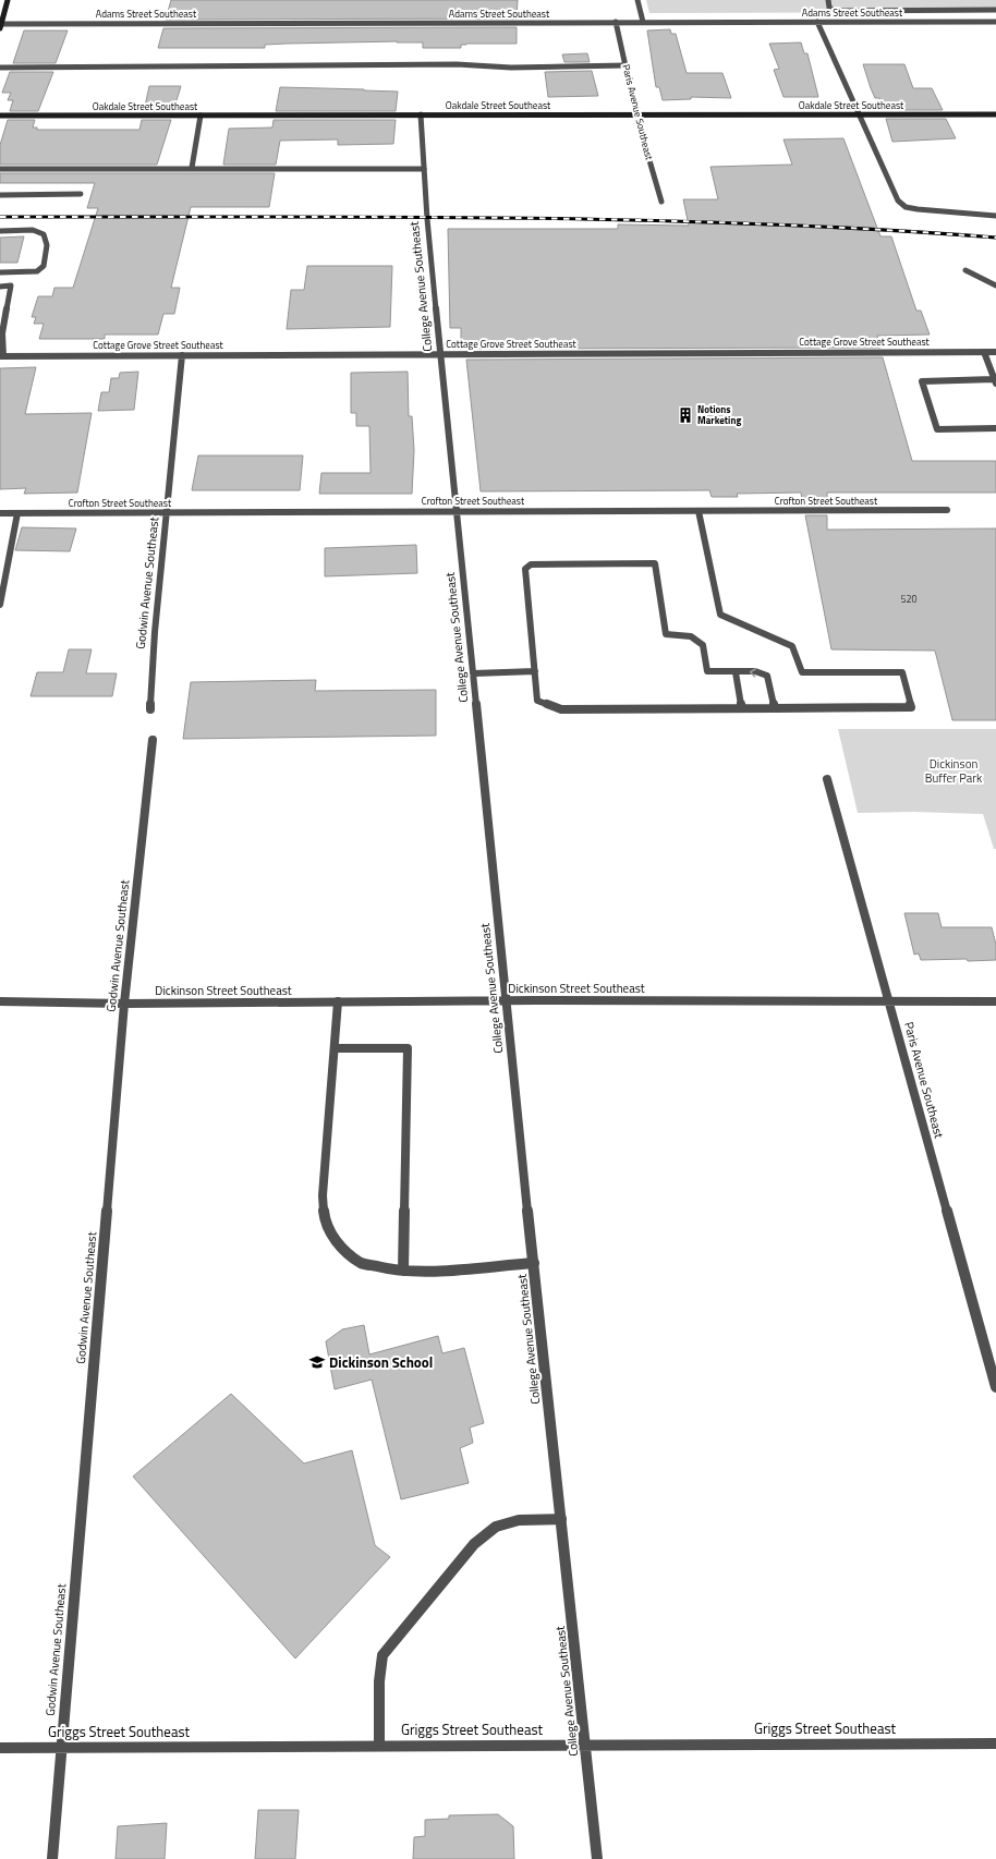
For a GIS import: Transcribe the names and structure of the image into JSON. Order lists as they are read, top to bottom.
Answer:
{
  "streets": {
    "street": [
      "Adams Street Southeast",
      "Oakdale Street Southeast",
      "Paris Avenue Southeast",
      "College Avenue Southeast",
      "Cottage Grove Street Southeast",
      "Crofton Street Southeast",
      "Godwin Avenue Southeast",
      "Dickinson Street Southeast",
      "Griggs Street Southeast"
    ]
  },
  "crossings": [
    ["Adams Street Southeast", "Paris Avenue Southeast"],
    ["Oakdale Street Southeast", "Paris Avenue Southeast"],
    ["Oakdale Street Southeast", "College Avenue Southeast"],
    ["Paris Avenue Southeast", "Dickinson Street Southeast"],
    ["College Avenue Southeast", "Cottage Grove Street Southeast"],
    ["College Avenue Southeast", "Crofton Street Southeast"],
    ["College Avenue Southeast", "Dickinson Street Southeast"],
    ["College Avenue Southeast", "Griggs Street Southeast"],
    ["Cottage Grove Street Southeast", "Godwin Avenue Southeast"],
    ["Crofton Street Southeast", "Godwin Avenue Southeast"],
    ["Godwin Avenue Southeast", "Dickinson Street Southeast"],
    ["Godwin Avenue Southeast", "Griggs Street Southeast"]
  ],
  "parks": ["Dickinson Buffer Park"],
  "places": {
    "building": ["Notions Marketing"],
    "school or university": ["Dickinson School"]
  },
  "house_numbers": ["520"]
}
